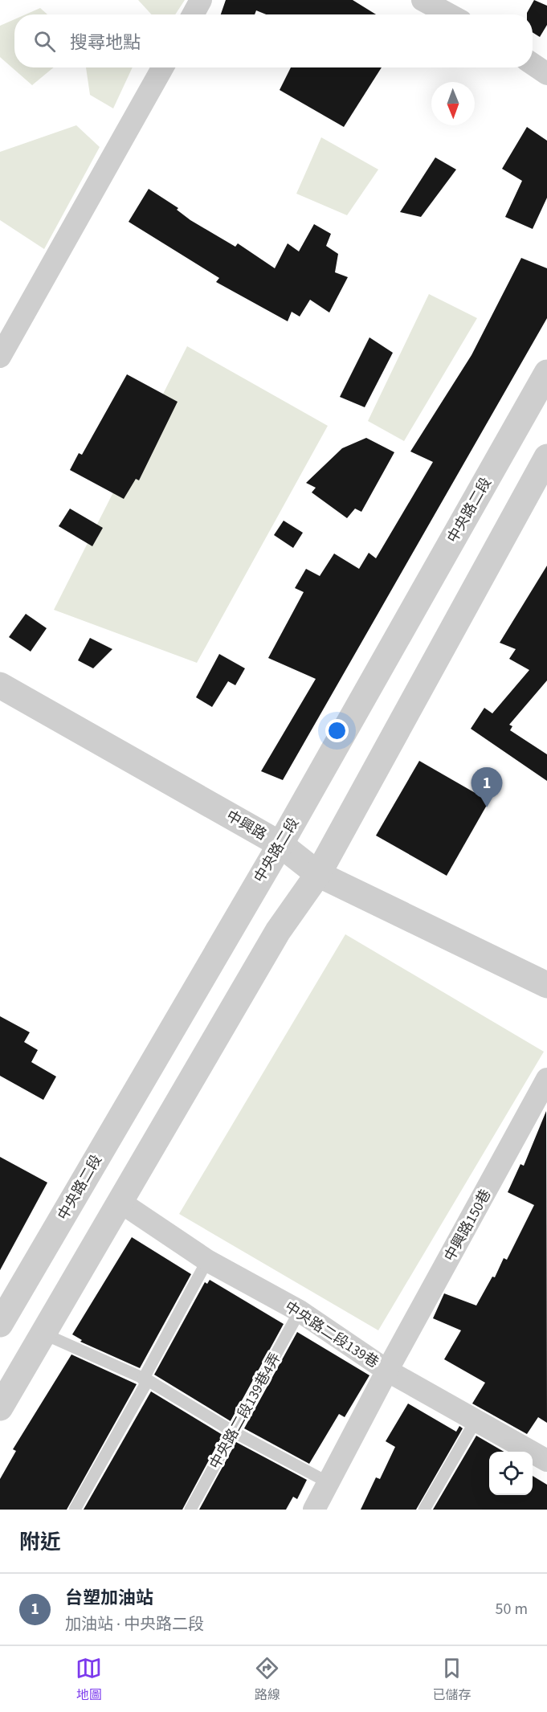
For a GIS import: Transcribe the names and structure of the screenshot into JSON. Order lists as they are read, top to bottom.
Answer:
{
  "streets": {
    "street": [
      "中央路二段",
      "中興路",
      "中興路150巷",
      "中央路二段139巷"
    ],
    "lane": ["中央路二段139巷4弄"]
  },
  "crossings": [
    ["中央路二段", "中興路"],
    ["中興路150巷", "中央路二段139巷"],
    ["中央路二段139巷", "中央路二段139巷4弄"]
  ],
  "north": "bottom",
  "page": {
    "search": "搜尋地點",
    "pins": "1",
    "heading": "附近",
    "list": [
      {
        "mark": "1",
        "name": "台塑加油站",
        "note": "加油站 · 中央路二段",
        "value": "50 m"
      }
    ],
    "nav": ["地圖", "路線", "已儲存"]
  }
}
